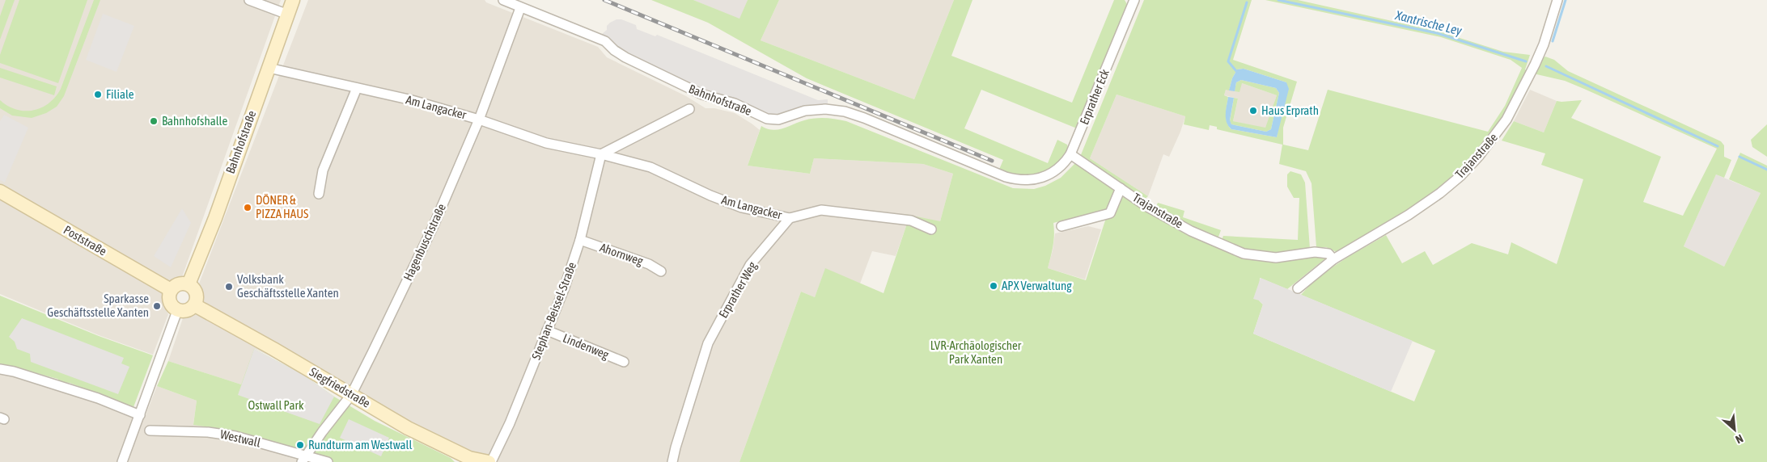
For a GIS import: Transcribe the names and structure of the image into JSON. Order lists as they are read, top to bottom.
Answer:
{
  "streets": {
    "street": [
      "Erprather Eck",
      "Bahnhofstraße",
      "Am Langacker",
      "Trajanstraße",
      "Poststraße",
      "Hagenbuschstraße",
      "Ahornweg",
      "Erprather Weg",
      "Stephan-Beissel-Straße",
      "Lindenweg",
      "Siegfriedstraße",
      "Westwall"
    ]
  },
  "crossings": [
    ["Erprather Eck", "Bahnhofstraße"],
    ["Erprather Eck", "Trajanstraße"],
    ["Bahnhofstraße", "Am Langacker"],
    ["Bahnhofstraße", "Poststraße"],
    ["Bahnhofstraße", "Hagenbuschstraße"],
    ["Bahnhofstraße", "Siegfriedstraße"],
    ["Am Langacker", "Hagenbuschstraße"],
    ["Am Langacker", "Erprather Weg"],
    ["Am Langacker", "Stephan-Beissel-Straße"],
    ["Poststraße", "Siegfriedstraße"],
    ["Hagenbuschstraße", "Siegfriedstraße"],
    ["Hagenbuschstraße", "Westwall"],
    ["Ahornweg", "Stephan-Beissel-Straße"],
    ["Stephan-Beissel-Straße", "Lindenweg"],
    ["Stephan-Beissel-Straße", "Siegfriedstraße"]
  ],
  "water": ["Xantrische Ley"],
  "parks": ["LVR-Archäologischer Park Xanten", "Ostwall Park"],
  "places": [
    "Filiale",
    "Haus Erprath",
    "Bahnhofshalle",
    "DÖNER & PIZZA HAUS",
    "APX Verwaltung",
    "Volksbank Geschäftsstelle Xanten",
    "Sparkasse Geschäftsstelle Xanten",
    "Rundturm am Westwall"
  ],
  "north": "bottom right"
}
